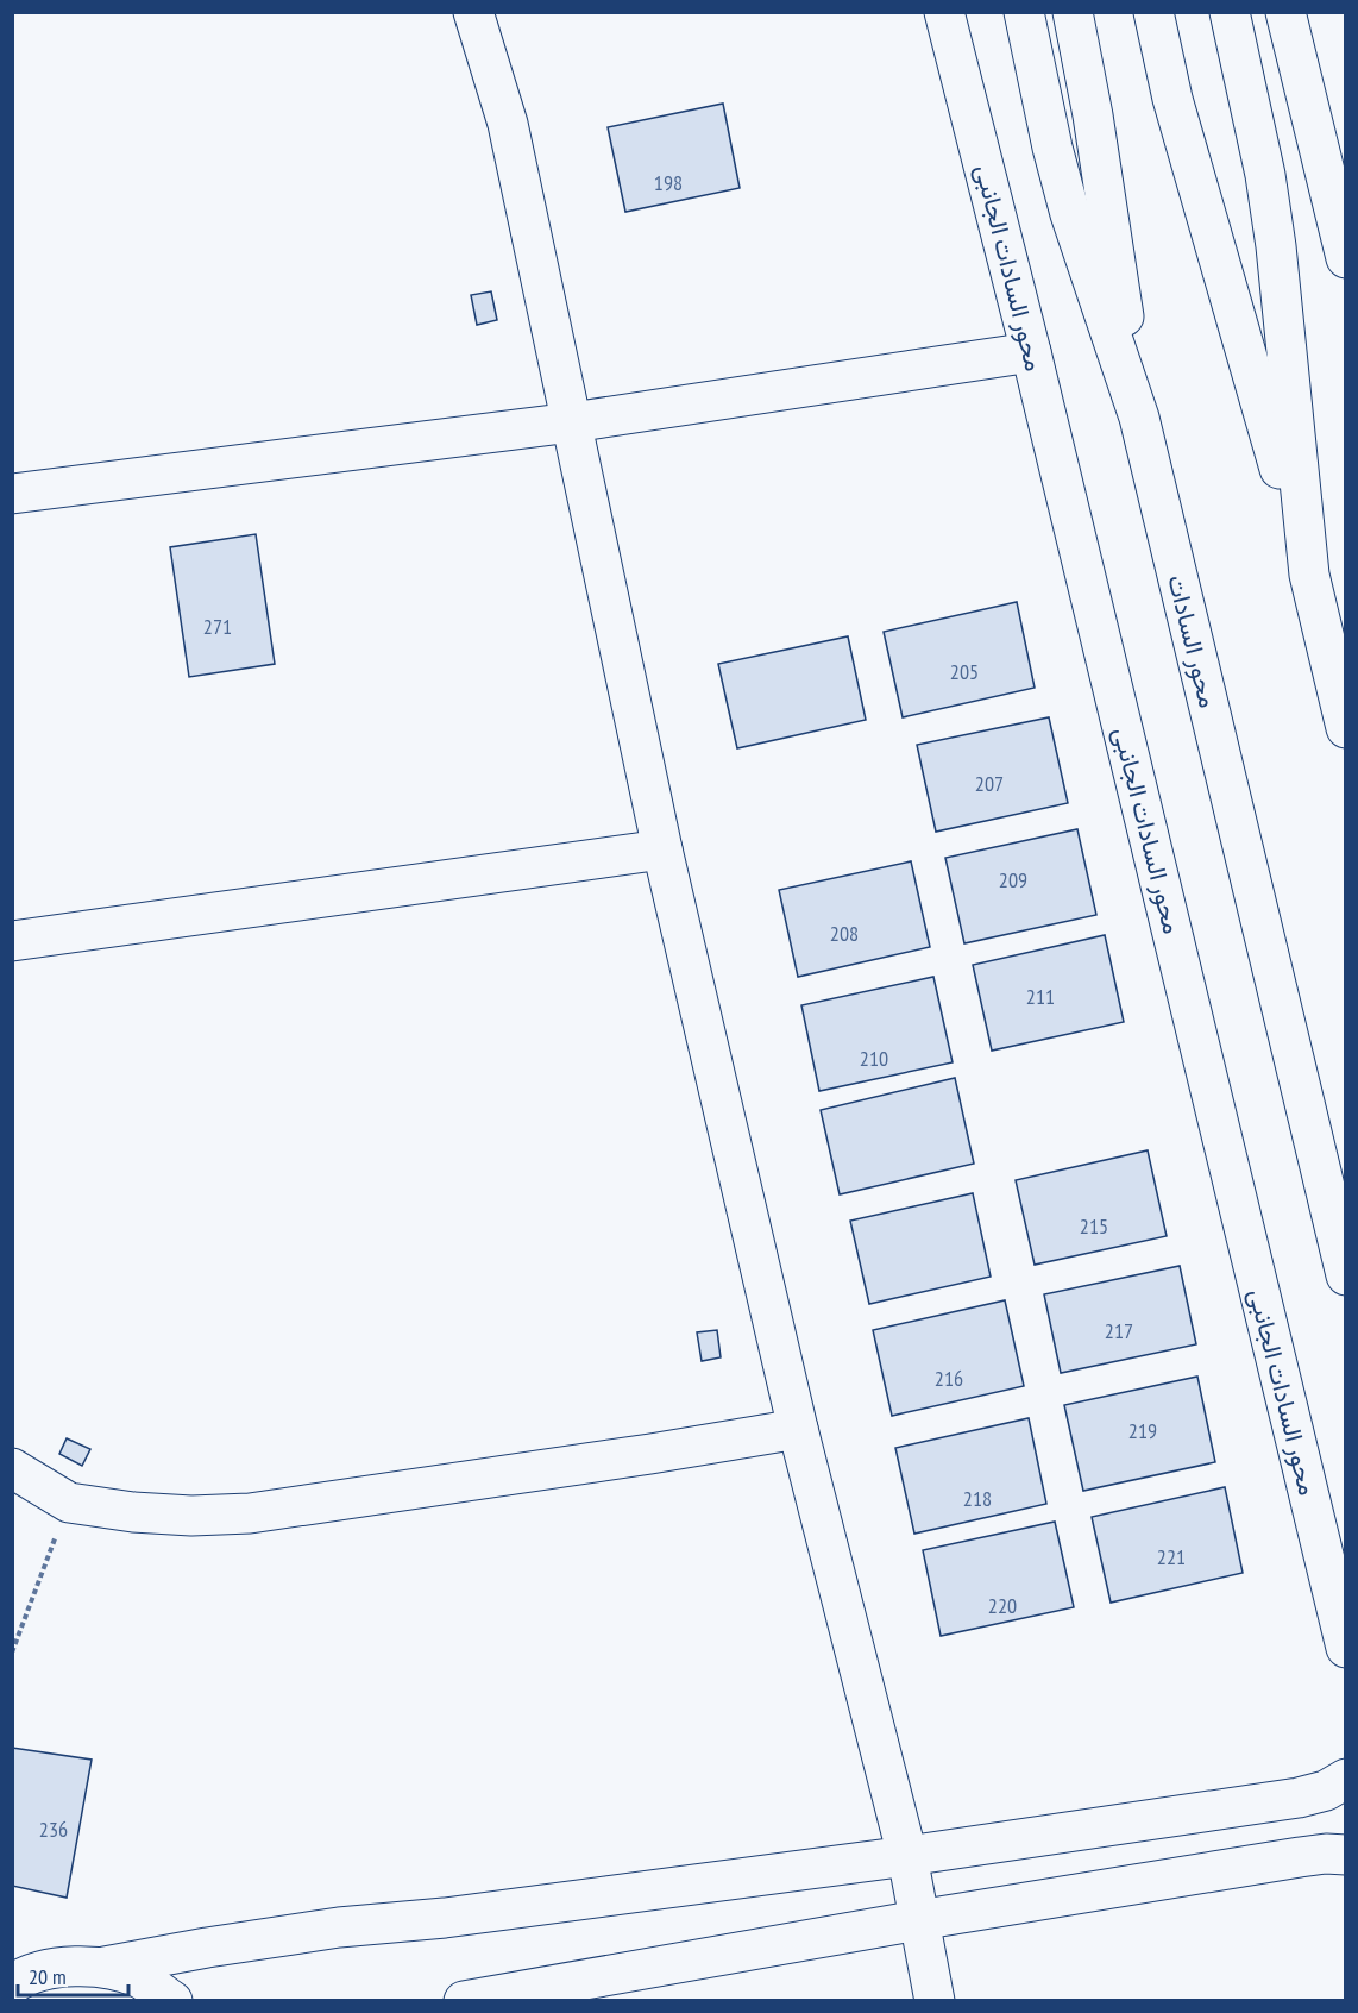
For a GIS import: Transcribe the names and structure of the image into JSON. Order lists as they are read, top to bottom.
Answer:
{
  "streets": {
    "street": ["محور السادات الجانبى", "محور السادات"]
  },
  "house_numbers": [
    "198",
    "271",
    "205",
    "207",
    "209",
    "208",
    "211",
    "210",
    "215",
    "217",
    "216",
    "219",
    "218",
    "221",
    "220",
    "236"
  ],
  "scale_bar": "20 m"
}
